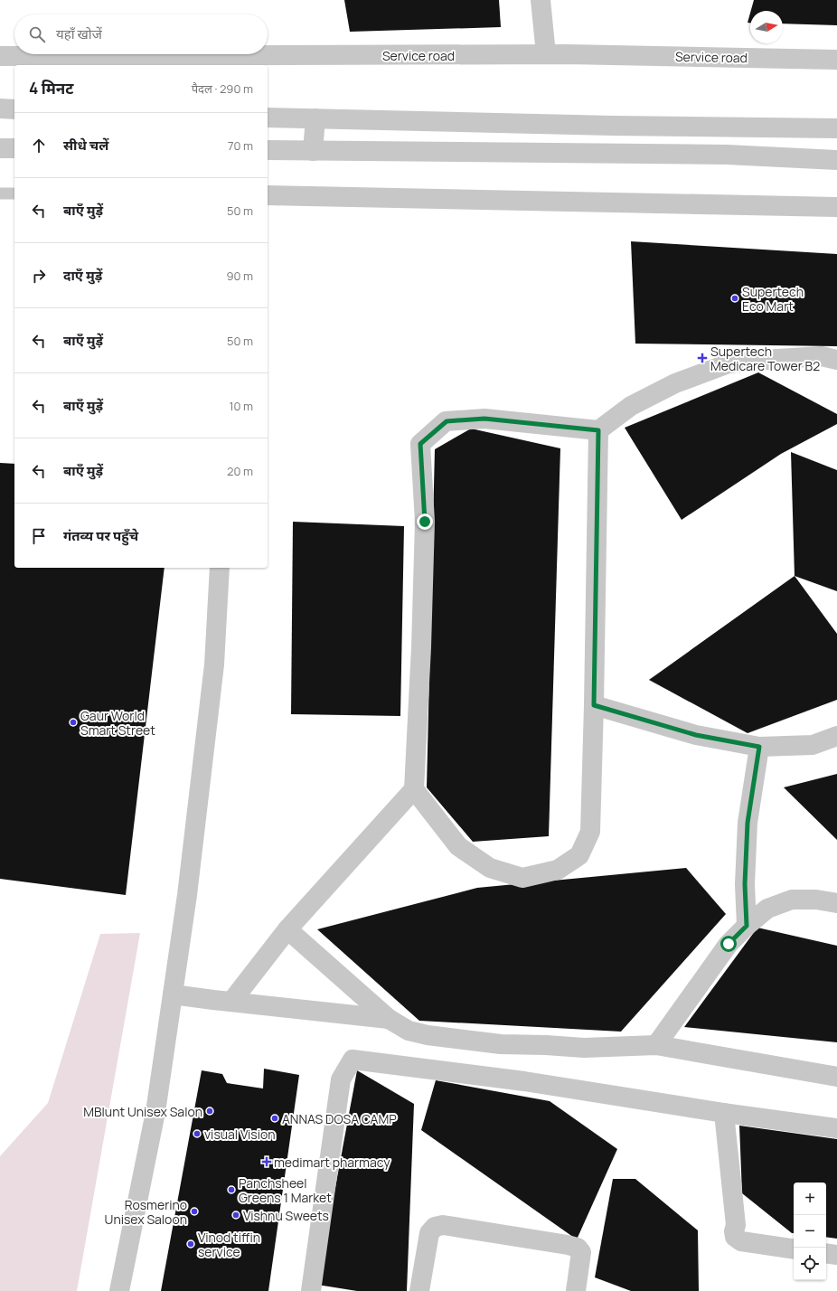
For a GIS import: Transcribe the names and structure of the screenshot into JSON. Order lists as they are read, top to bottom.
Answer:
{
  "streets": {
    "street": ["Service road"]
  },
  "places": {
    "other": [
      "Supertech Eco Mart",
      "Gaur World Smart Street",
      "MBlunt Unisex Salon",
      "ANNAS DOSA CAMP",
      "visual Vision",
      "Panchsheel Greens 1 Market",
      "Rosmerino Unisex Saloon",
      "Vishnu Sweets",
      "Vinod tiffin service"
    ],
    "health": ["Supertech Medicare Tower B2", "medimart pharmacy"]
  },
  "north": "right",
  "page": {
    "search": "यहाँ खोजें",
    "heading": ["4 मिनट", "पैदल · 290 m"],
    "list": [
      ["सीधे चलें", "70 m"],
      ["बाएँ मुड़ें", "50 m"],
      ["दाएँ मुड़ें", "90 m"],
      ["बाएँ मुड़ें", "50 m"],
      ["बाएँ मुड़ें", "10 m"],
      ["बाएँ मुड़ें", "20 m"],
      "गंतव्य पर पहुँचे"
    ],
    "map_buttons": ["+", "−"]
  }
}
